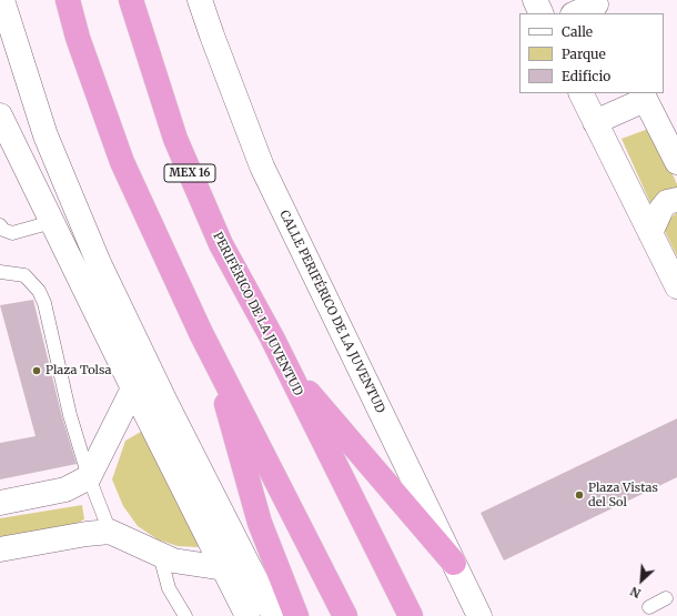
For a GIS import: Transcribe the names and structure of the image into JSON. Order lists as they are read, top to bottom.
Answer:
{
  "streets": {
    "highway": ["MEX 16", "PERIFÉRICO DE LA JUVENTUD"],
    "street": ["CALLE PERIFÉRICO DE LA JUVENTUD"]
  },
  "places": ["Plaza Tolsa", "Plaza Vistas del Sol"],
  "legend": ["Calle", "Parque", "Edificio"],
  "north": "bottom left"
}
